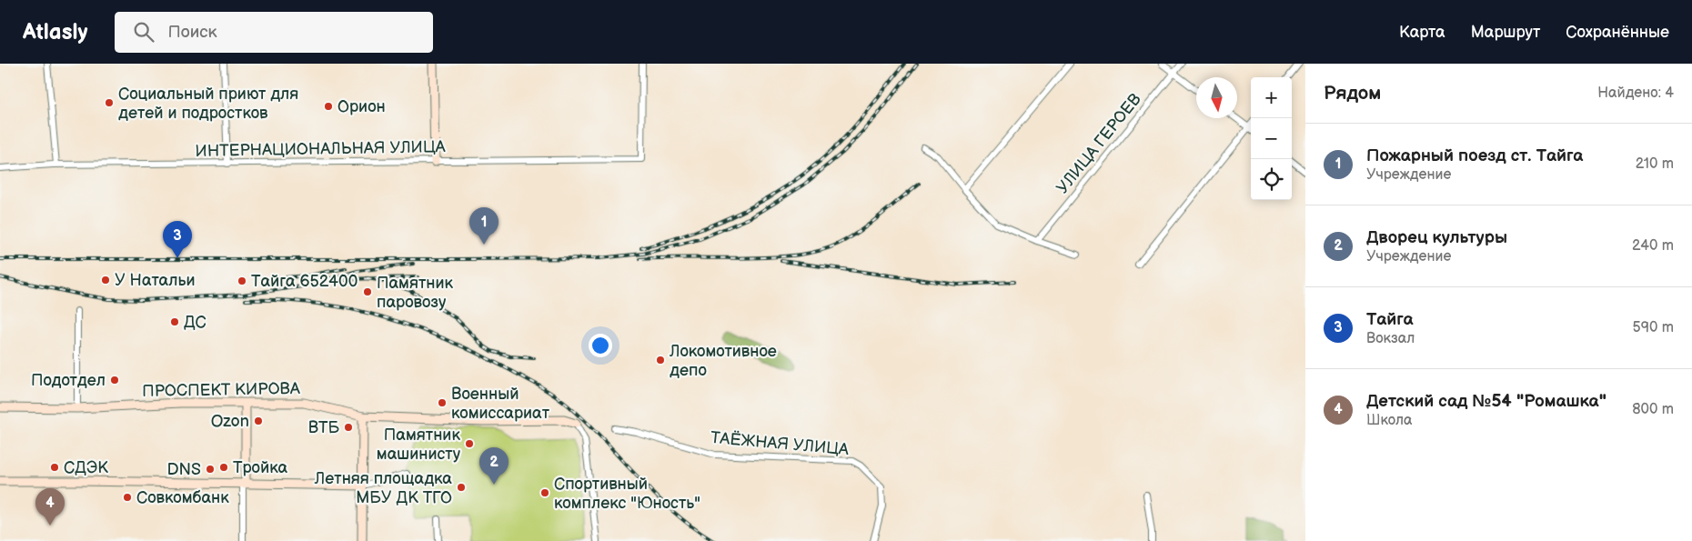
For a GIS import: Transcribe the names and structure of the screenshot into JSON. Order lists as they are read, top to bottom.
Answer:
{
  "streets": {
    "street": [
      "УЛИЦА ГЕРОЕВ",
      "ИНТЕРНАЦИОНАЛЬНАЯ УЛИЦА",
      "ПРОСПЕКТ КИРОВА",
      "ТАЁЖНАЯ УЛИЦА"
    ]
  },
  "places": [
    "Социальный приют для детей и подростков",
    "Орион",
    "У Натальи",
    "Тайга 652400",
    "Памятник паровозу",
    "ДС",
    "Локомотивное депо",
    "Подотдел",
    "Военный комиссариат",
    "Ozon",
    "ВТБ",
    "Памятник машинисту",
    "СДЭК",
    "Тройка",
    "DNS",
    "Летняя площадка МБУ ДК ТГО",
    "Спортивный комплекс \"Юность\"",
    "Совкомбанк"
  ],
  "north": "bottom",
  "page": {
    "header": "Atlasly",
    "search": "Поиск",
    "nav": ["Карта", "Маршрут", "Сохранённые"],
    "heading": ["Рядом", "Найдено: 4"],
    "map_buttons": ["+", "−"],
    "list": [
      {
        "mark": "1",
        "name": "Пожарный поезд ст. Тайга",
        "note": "Учреждение",
        "value": "210 m"
      },
      {
        "mark": "2",
        "name": "Дворец культуры",
        "note": "Учреждение",
        "value": "240 m"
      },
      {
        "mark": "3",
        "name": "Тайга",
        "note": "Вокзал",
        "value": "590 m"
      },
      {
        "mark": "4",
        "name": "Детский сад №54 \"Ромашка\"",
        "note": "Школа",
        "value": "800 m"
      }
    ],
    "pins": [
      "1",
      "3",
      "2",
      "4"
    ]
  }
}
